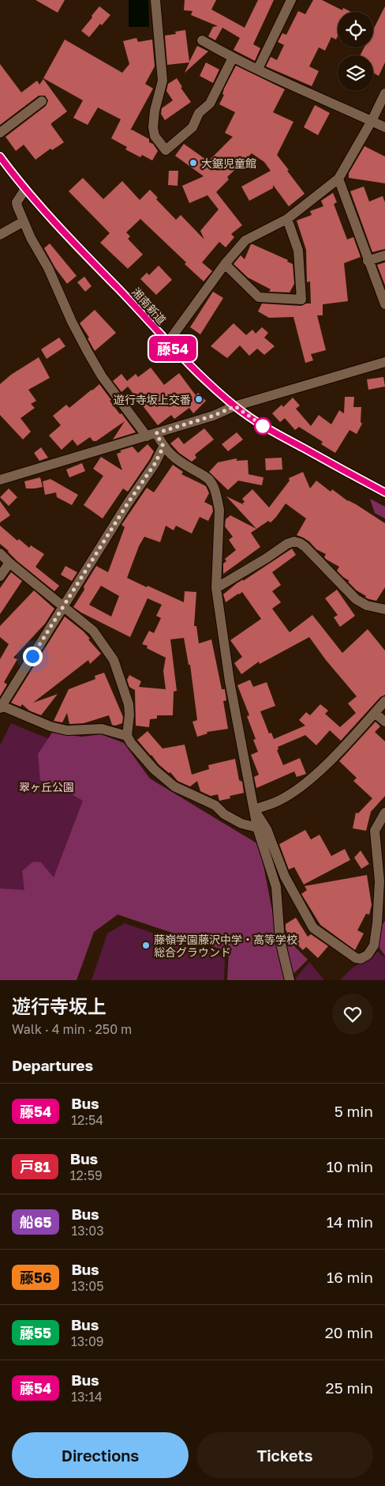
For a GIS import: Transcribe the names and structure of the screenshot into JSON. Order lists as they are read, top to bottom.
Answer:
{
  "streets": {
    "main road": ["湘南新道"]
  },
  "parks": ["翠ヶ丘公園"],
  "places": ["大鋸児童館", "遊行寺坂上交番", "藤嶺学園藤沢中学・高等学校 総合グラウンド"],
  "lines": ["bus line 藤54"],
  "page": {
    "on_map": "藤54",
    "heading": [
      ["遊行寺坂上", "Walk · 4 min · 250 m"],
      "Departures"
    ],
    "list": [
      {
        "mark": "藤54",
        "name": "Bus",
        "note": "12:54",
        "value": "5 min"
      },
      {
        "mark": "戸81",
        "name": "Bus",
        "note": "12:59",
        "value": "10 min"
      },
      {
        "mark": "船65",
        "name": "Bus",
        "note": "13:03",
        "value": "14 min"
      },
      {
        "mark": "藤56",
        "name": "Bus",
        "note": "13:05",
        "value": "16 min"
      },
      {
        "mark": "藤55",
        "name": "Bus",
        "note": "13:09",
        "value": "20 min"
      },
      {
        "mark": "藤54",
        "name": "Bus",
        "note": "13:14",
        "value": "25 min"
      }
    ],
    "buttons": ["Directions", "Tickets"]
  }
}
